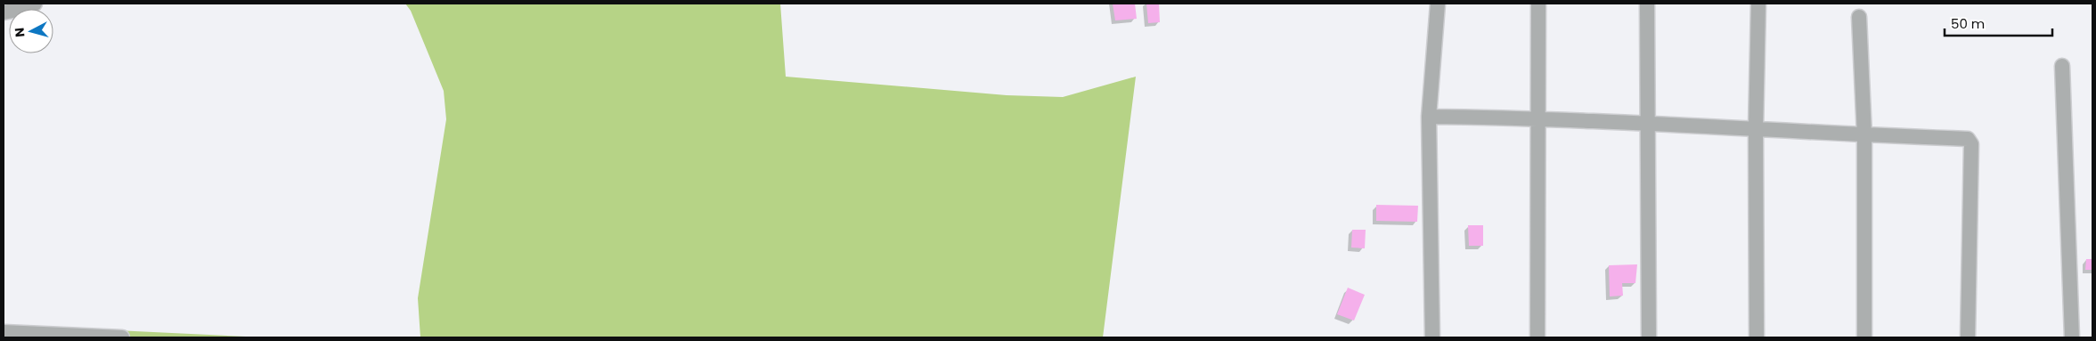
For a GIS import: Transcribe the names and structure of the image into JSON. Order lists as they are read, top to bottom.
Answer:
{
  "scale_bar": "50 m",
  "north": "left"
}
